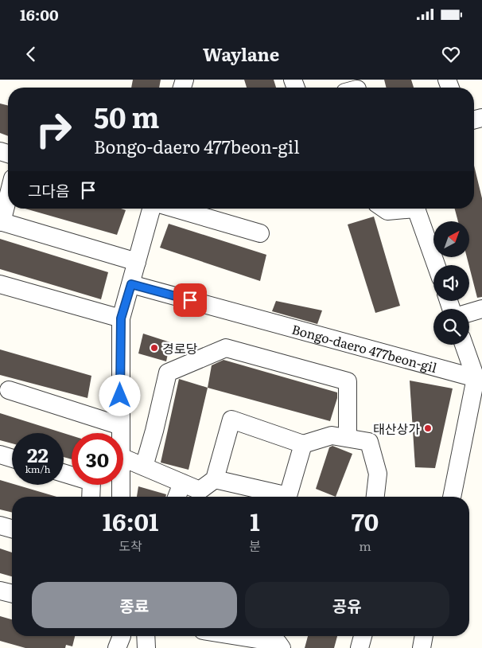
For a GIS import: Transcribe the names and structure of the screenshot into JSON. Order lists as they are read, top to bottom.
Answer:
{
  "streets": {
    "street": ["Bongo-daero 477beon-gil"]
  },
  "places": ["경로당", "태산상가"],
  "north": "top right",
  "page": {
    "status": "16:00",
    "header": "Waylane",
    "turn": ["50 m", "Bongo-daero 477beon-gil"],
    "then": "그다음",
    "speed": "22 km/h",
    "limit": "30",
    "eta": [
      "16:01",
      "도착",
      "1",
      "분",
      "70",
      "m"
    ],
    "buttons": ["종료", "공유"]
  }
}
